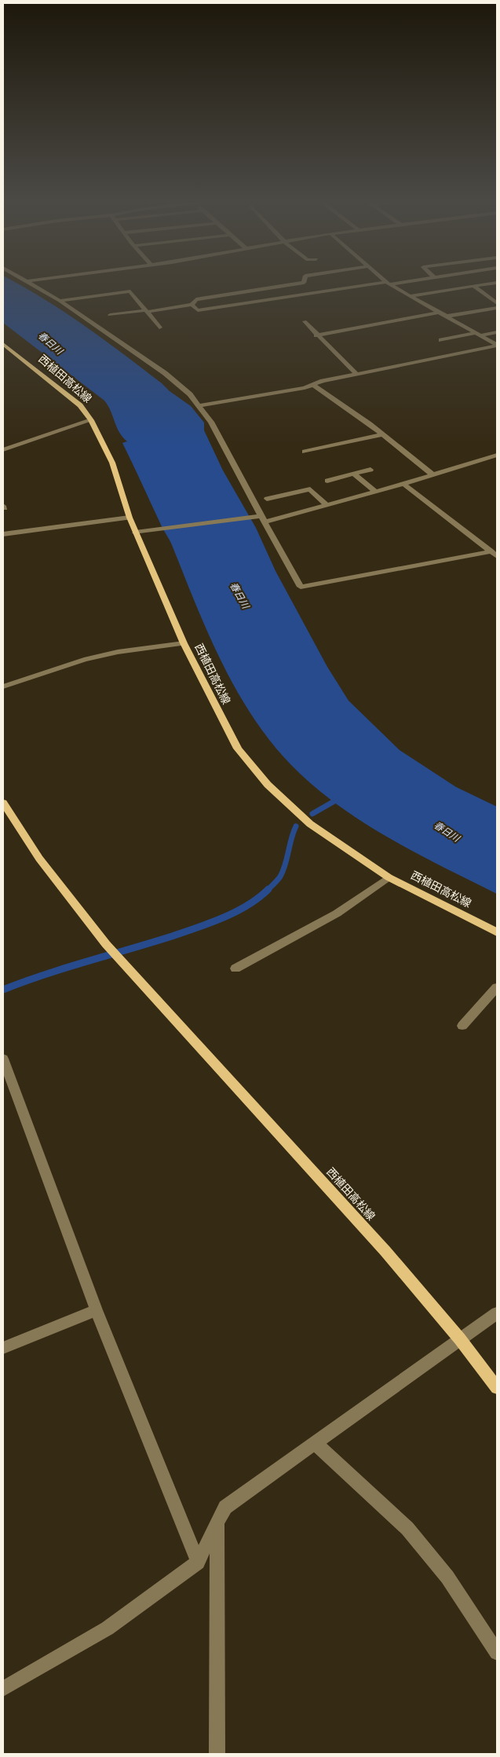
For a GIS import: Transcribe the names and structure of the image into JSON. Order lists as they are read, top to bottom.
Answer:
{
  "streets": {
    "main road": ["西植田高松線"]
  },
  "water": ["春日川"]
}
